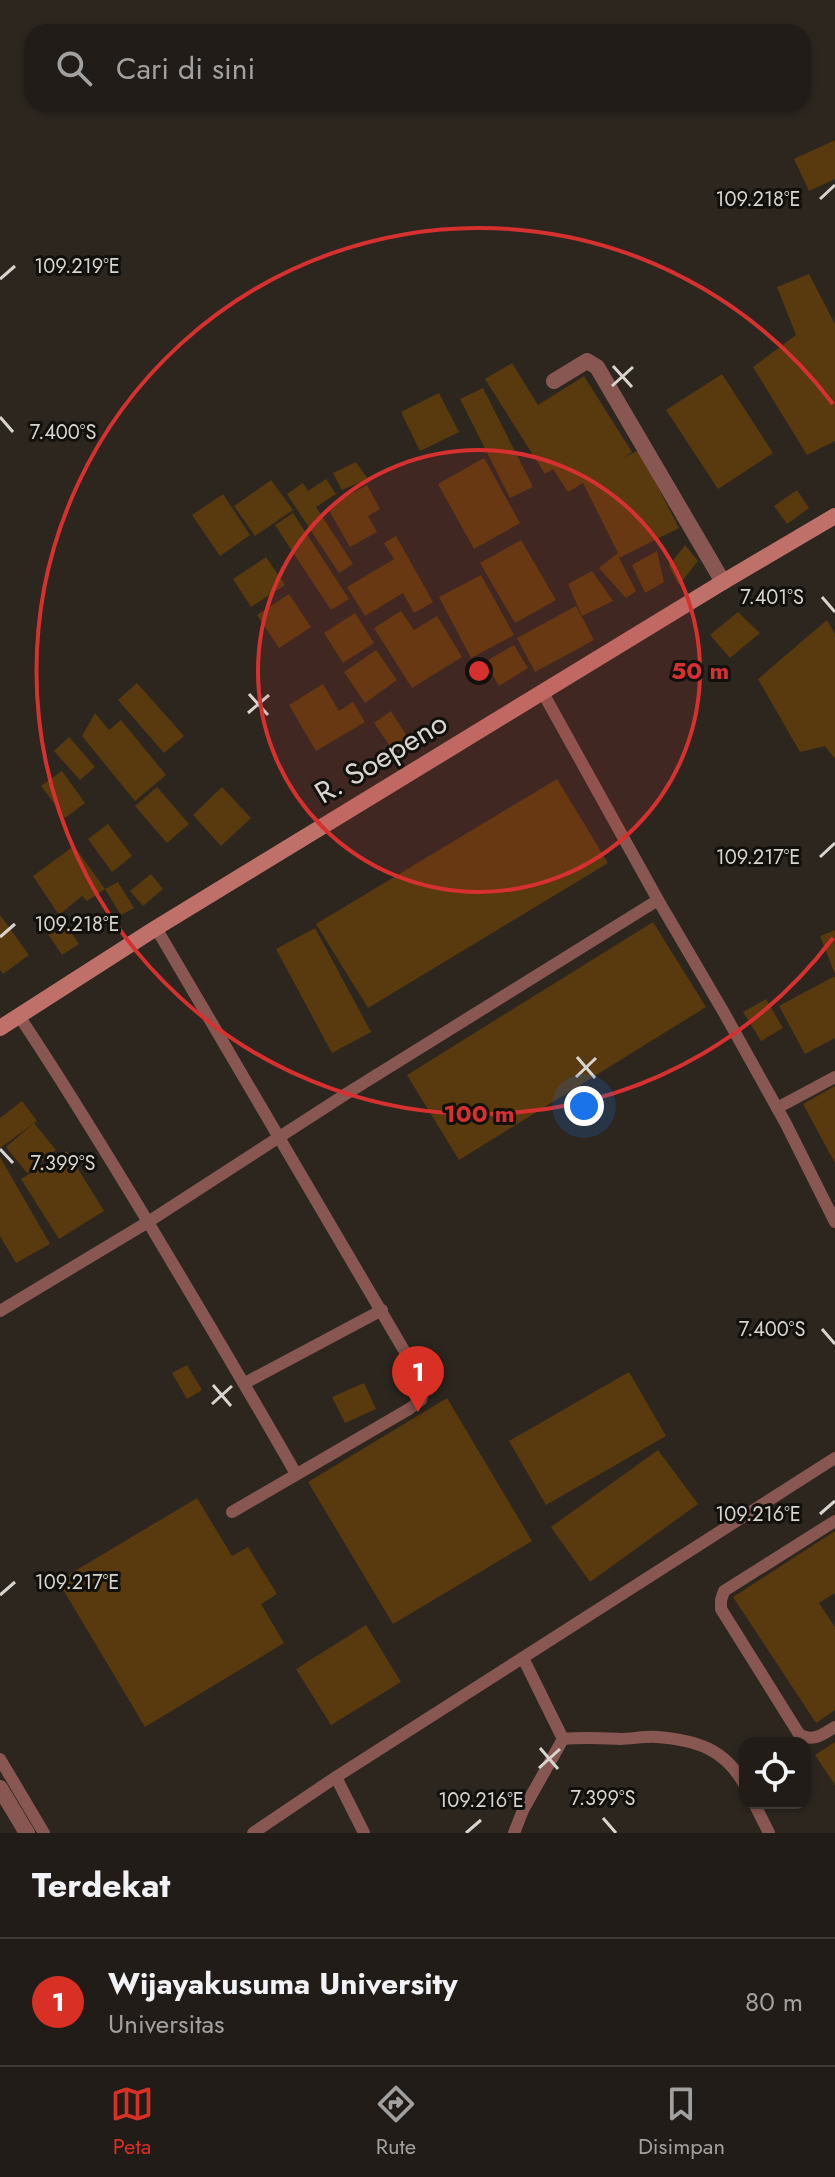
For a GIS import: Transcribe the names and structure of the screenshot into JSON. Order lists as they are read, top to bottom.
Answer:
{
  "streets": {
    "street": ["R. Soepeno"]
  },
  "page": {
    "search": "Cari di sini",
    "pins": "1",
    "heading": "Terdekat",
    "list": [
      {
        "mark": "1",
        "name": "Wijayakusuma University",
        "note": "Universitas",
        "value": "80 m"
      }
    ],
    "nav": ["Peta", "Rute", "Disimpan"]
  },
  "coordinates": [
    "109.218°E",
    "109.219°E",
    "7.400°S",
    "7.401°S",
    "109.217°E",
    "7.399°S",
    "109.216°E"
  ],
  "rings": ["50 m", "100 m"]
}
